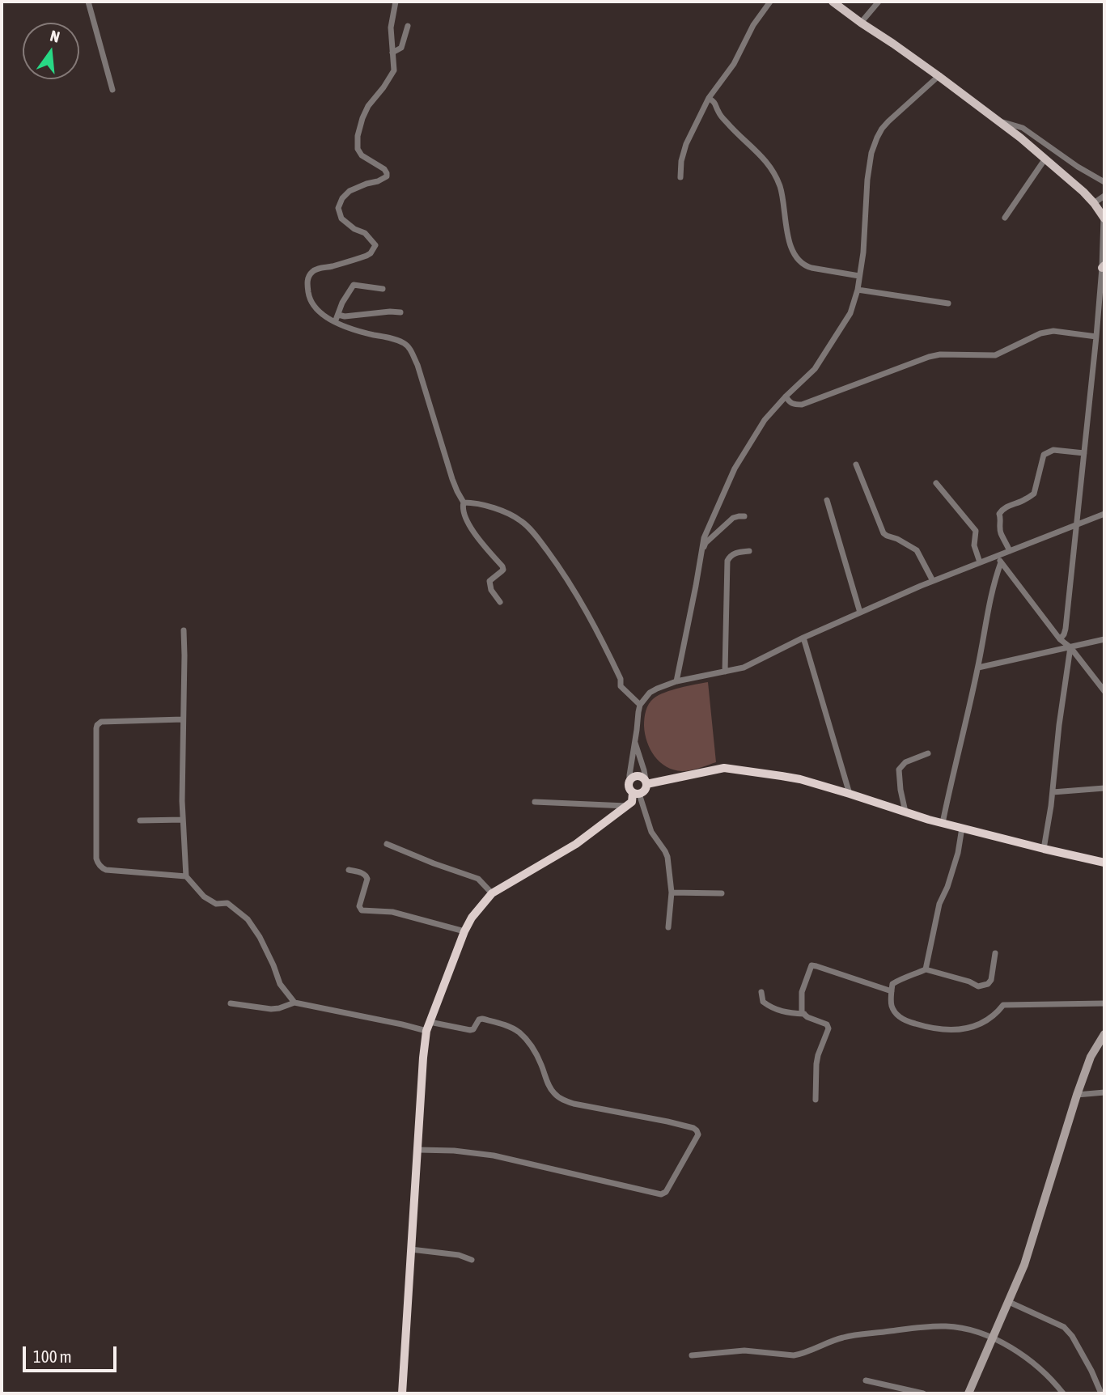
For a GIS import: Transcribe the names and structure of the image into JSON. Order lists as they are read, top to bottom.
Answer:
{
  "scale_bar": "100 m",
  "north": "top"
}
